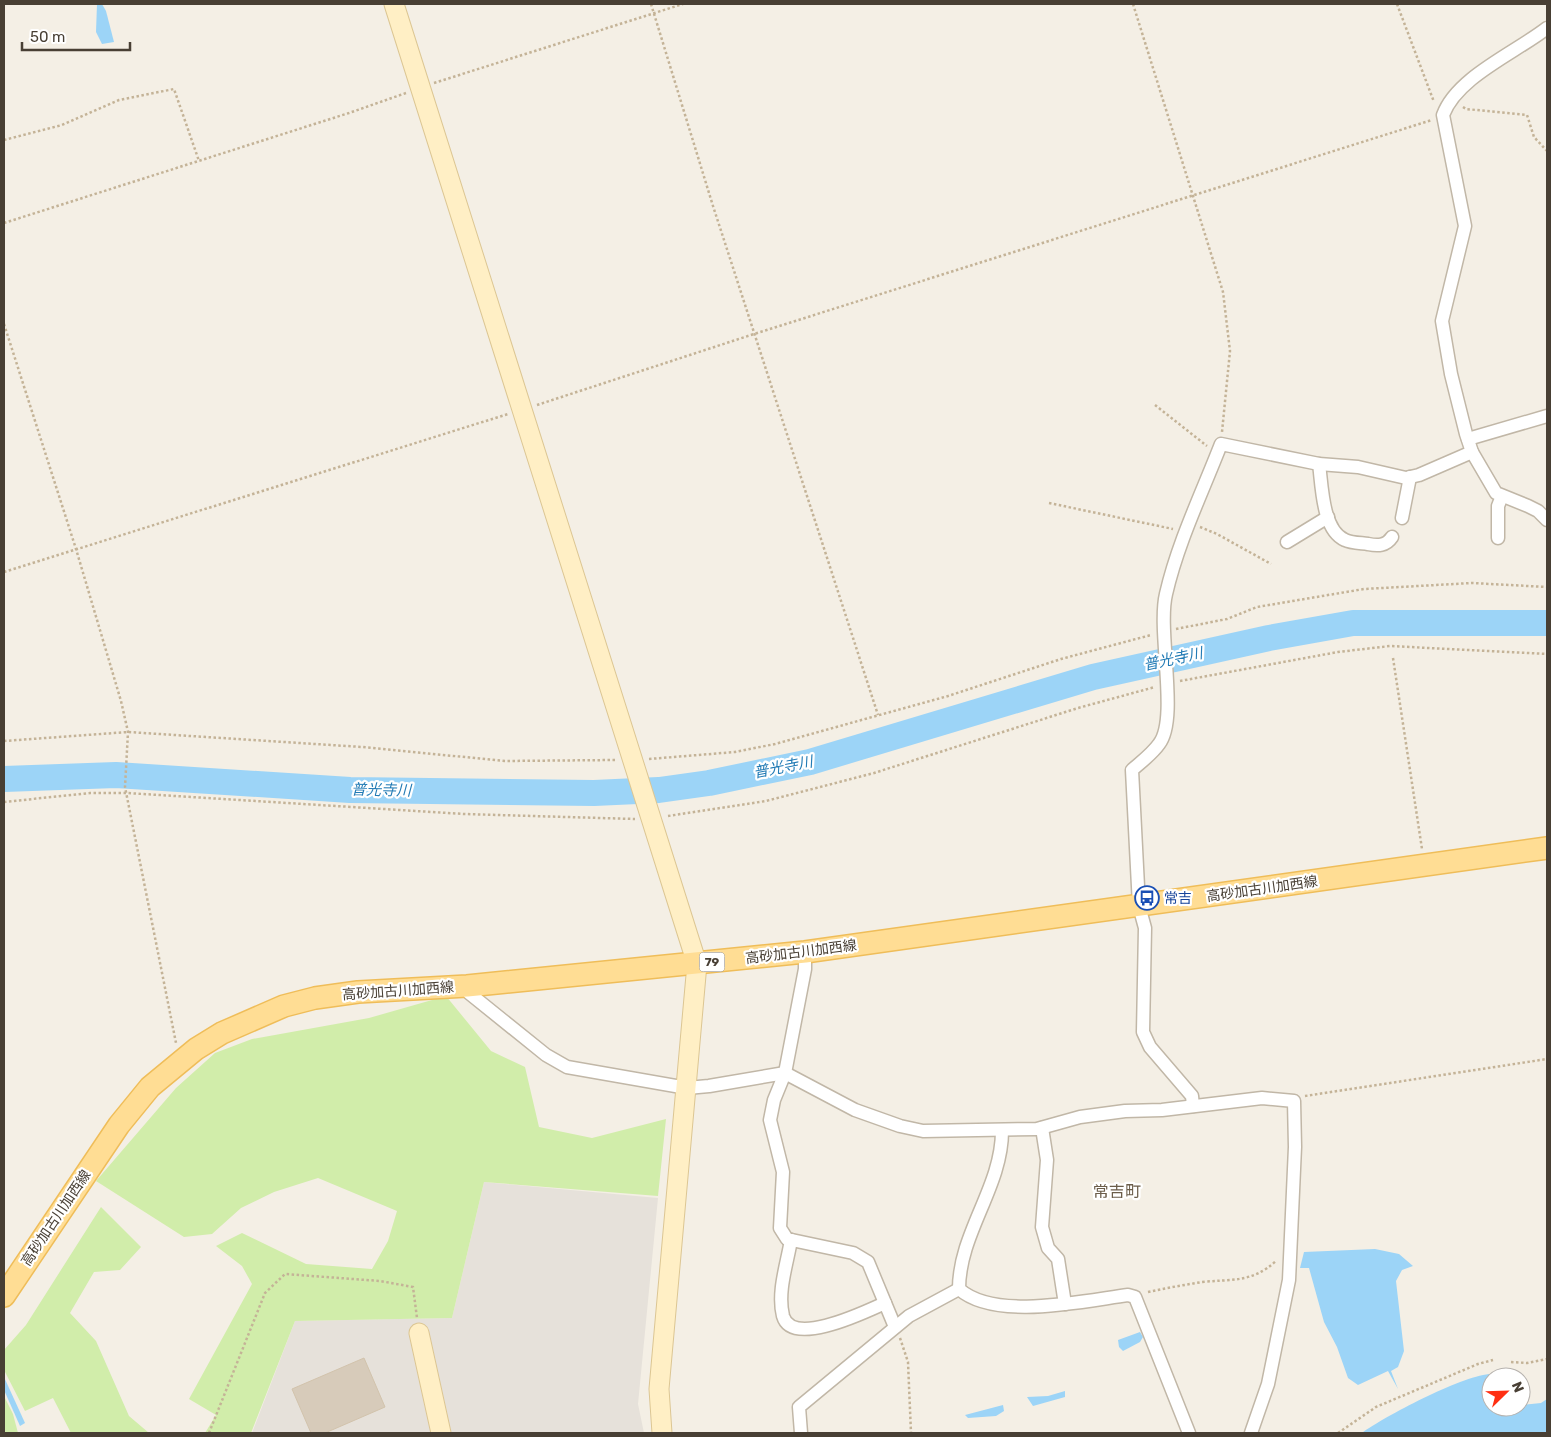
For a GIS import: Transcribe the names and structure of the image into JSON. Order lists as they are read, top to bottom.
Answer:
{
  "streets": {
    "main road": ["高砂加古川加西線", "79"]
  },
  "districts": ["常吉町"],
  "water": ["普光寺川"],
  "places": {
    "bus stop": ["常吉"]
  },
  "scale_bar": "50 m",
  "north": "top right"
}
